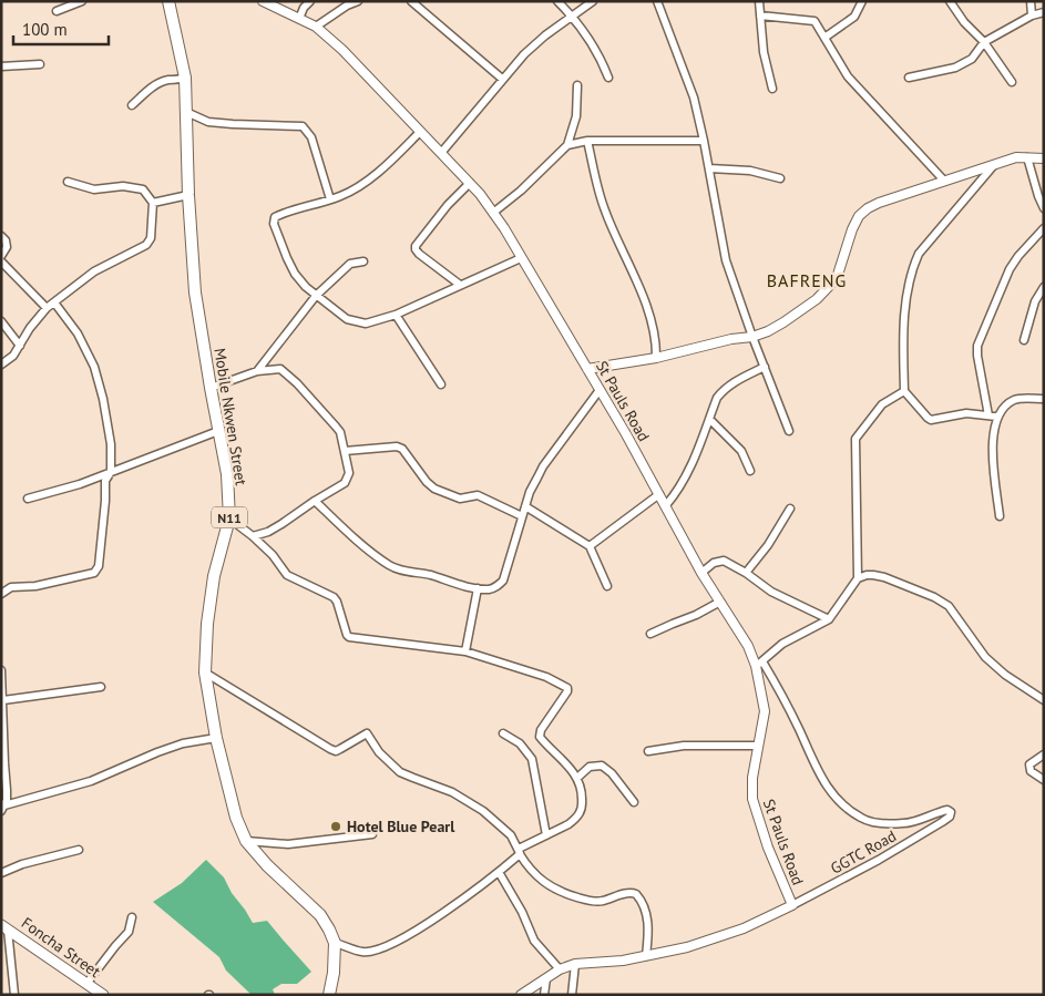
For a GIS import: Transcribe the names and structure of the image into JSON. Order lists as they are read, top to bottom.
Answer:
{
  "streets": {
    "highway": ["Mobile Nkwen Street", "N11"],
    "main road": ["Foncha Street"],
    "street": ["St Pauls Road", "GGTC Road"]
  },
  "crossings": [
    ["St Pauls Road", "GGTC Road"]
  ],
  "districts": ["BAFRENG"],
  "places": ["Hotel Blue Pearl"],
  "scale_bar": "100 m"
}
